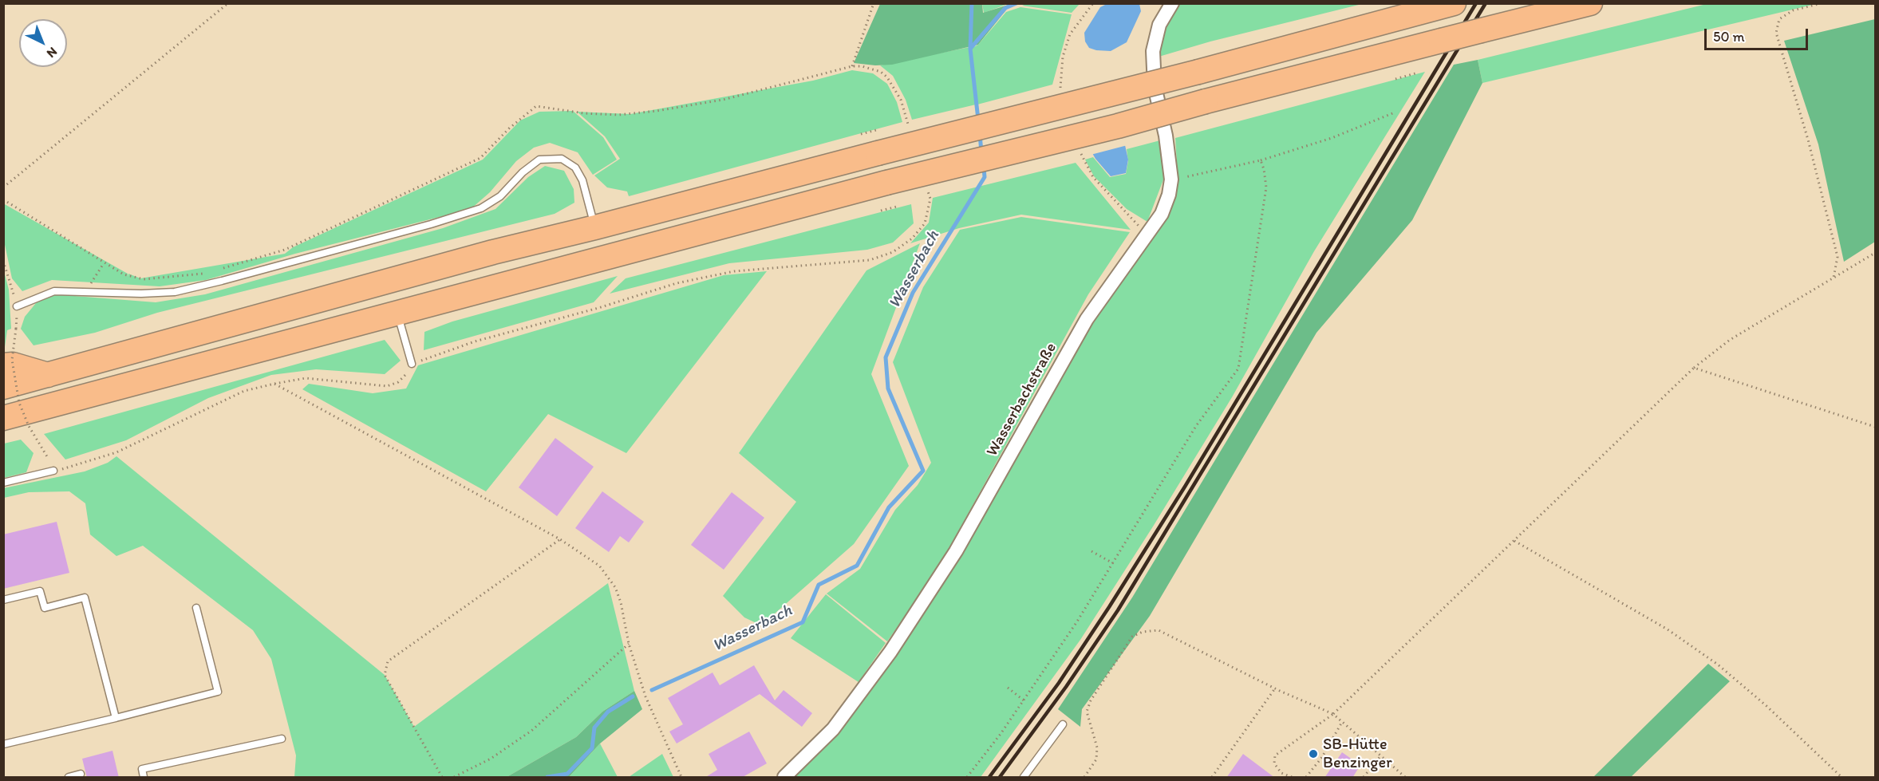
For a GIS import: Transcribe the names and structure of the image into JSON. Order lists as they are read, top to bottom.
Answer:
{
  "streets": {
    "street": ["Wasserbachstraße"]
  },
  "water": ["Wasserbach"],
  "places": ["SB-Hütte Benzinger"],
  "scale_bar": "50 m",
  "north": "bottom right"
}
